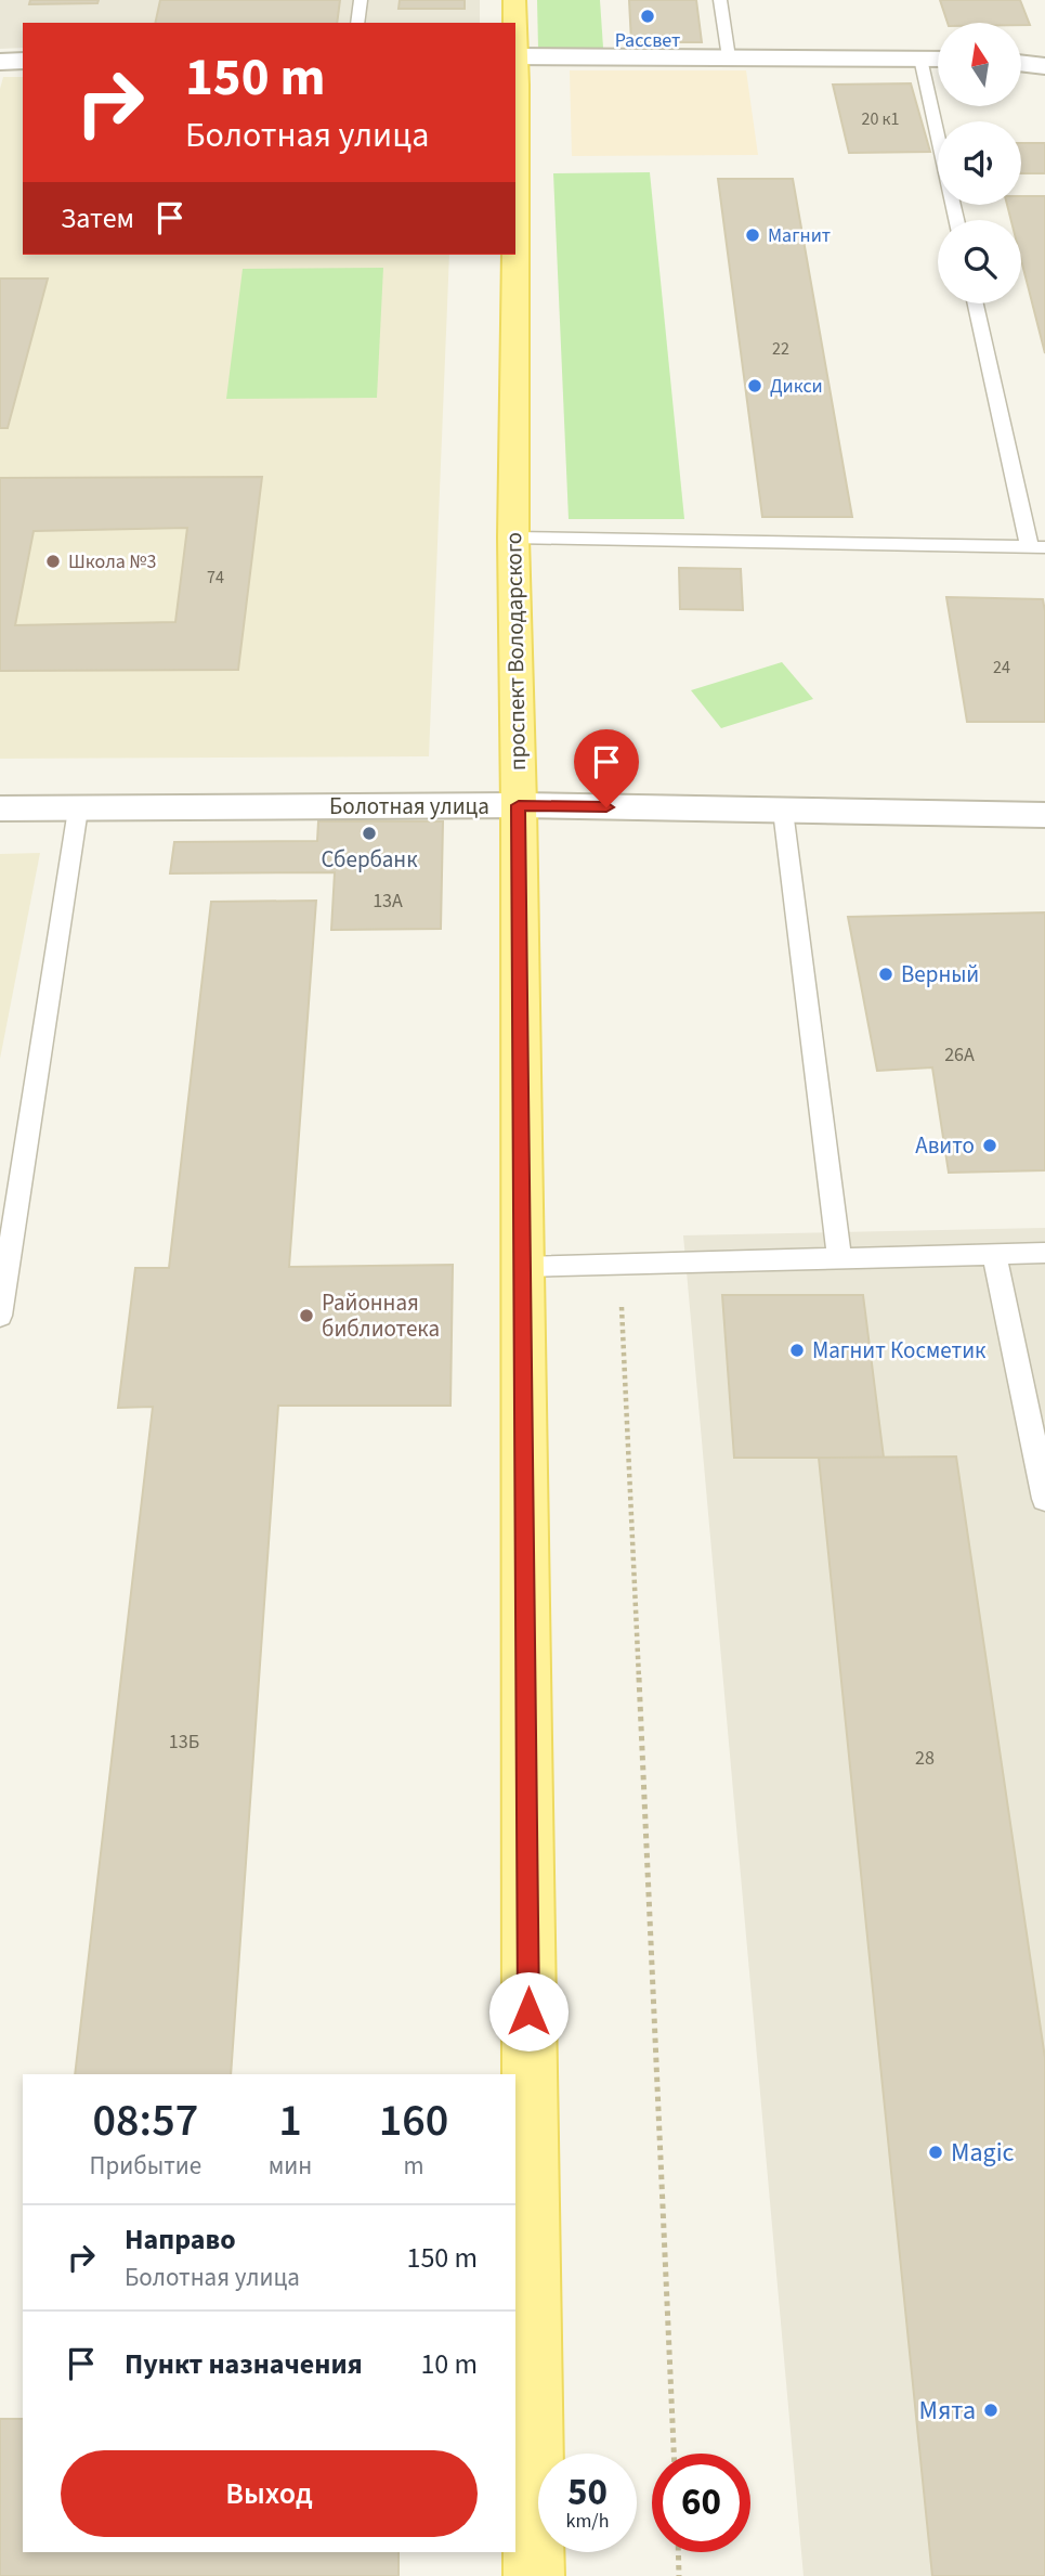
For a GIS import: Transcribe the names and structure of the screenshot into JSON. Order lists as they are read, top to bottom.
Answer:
{
  "streets": {
    "main road": ["проспект Володарского"],
    "street": ["Болотная улица"]
  },
  "crossings": [
    ["проспект Володарского", "Болотная улица"]
  ],
  "places": [
    "Рассвет",
    "Магнит",
    "Дикси",
    "Школа №3",
    "Сбербанк",
    "Верный",
    "Авито",
    "Районная библиотека",
    "Магнит Косметик",
    "Magic",
    "Мята"
  ],
  "house_numbers": [
    "20 к1",
    "22",
    "74",
    "24",
    "13А",
    "26А",
    "13Б",
    "28"
  ],
  "north": "top",
  "page": {
    "turn": ["150 m", "Болотная улица"],
    "then": "Затем",
    "eta": [
      "08:57",
      "Прибытие",
      "1",
      "мин",
      "160",
      "m"
    ],
    "list": [
      {
        "name": "Направо",
        "note": "Болотная улица",
        "value": "150 m"
      },
      {
        "name": "Пункт назначения",
        "value": "10 m"
      }
    ],
    "buttons": "Выход",
    "speed": "50 km/h",
    "limit": "60"
  }
}
